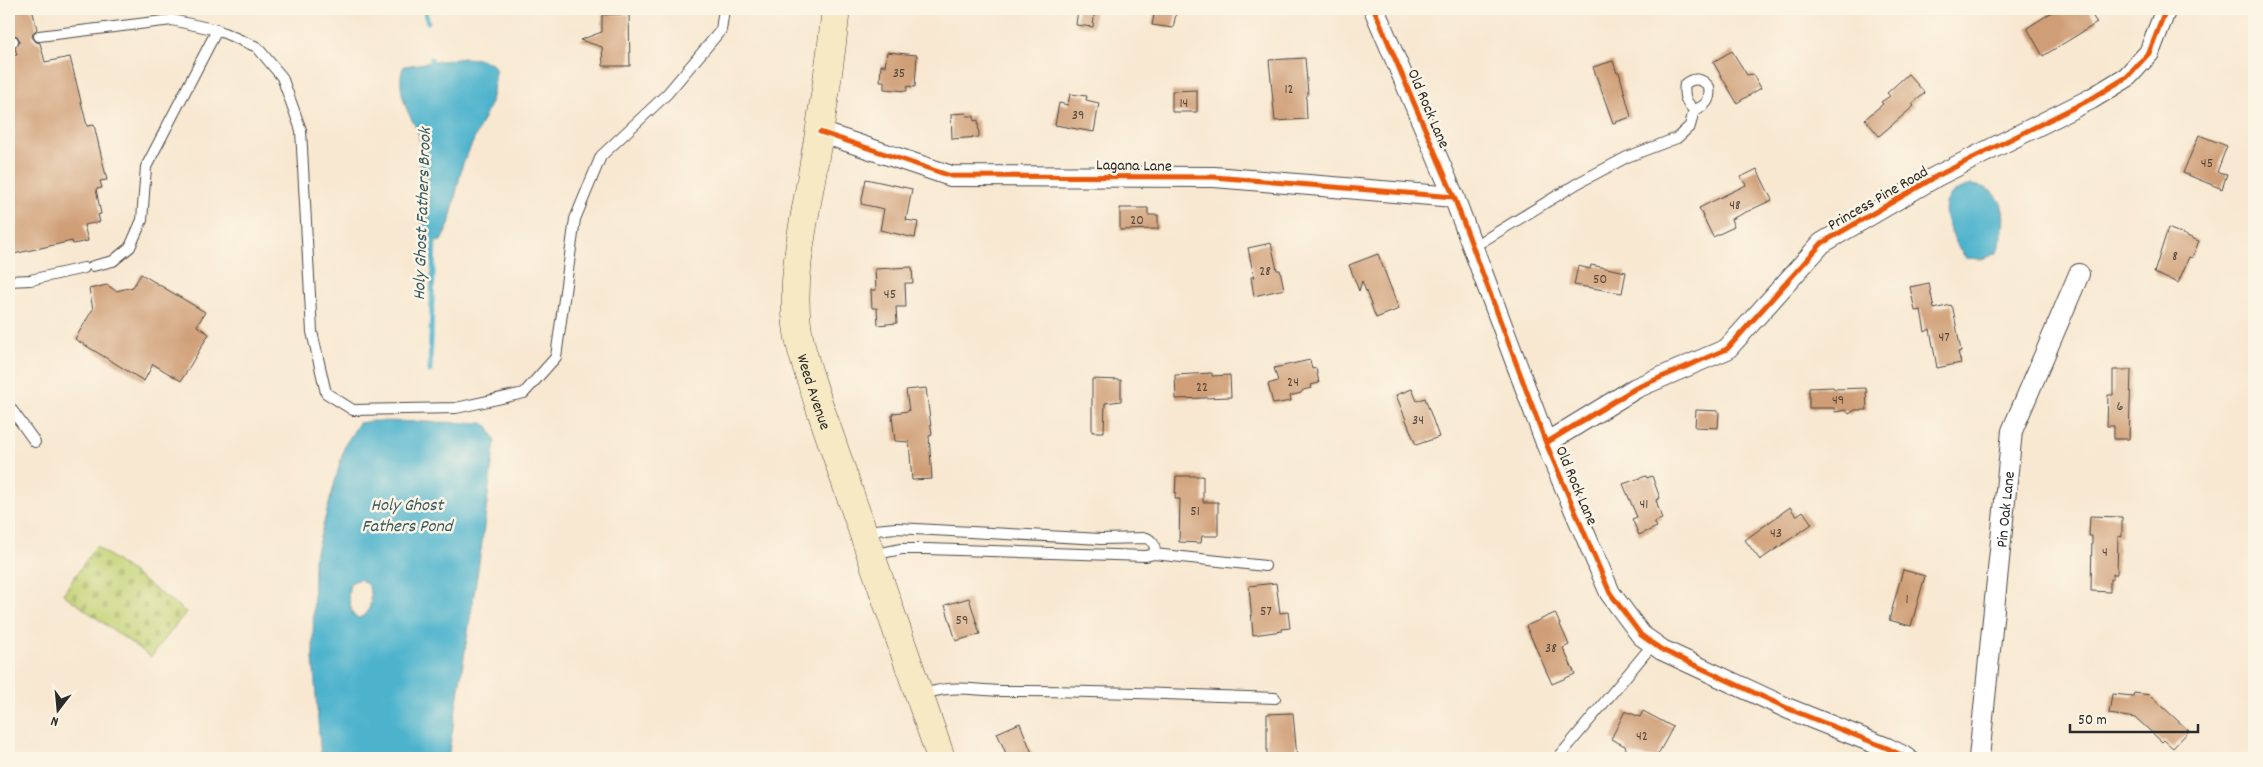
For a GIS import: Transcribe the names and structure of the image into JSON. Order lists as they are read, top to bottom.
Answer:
{
  "streets": {
    "main road": ["Weed Avenue"],
    "street": [
      "Old Rock Lane",
      "Lagana Lane",
      "Princess Pine Road",
      "Pin Oak Lane"
    ]
  },
  "crossings": [
    ["Old Rock Lane", "Lagana Lane"],
    ["Old Rock Lane", "Princess Pine Road"],
    ["Lagana Lane", "Weed Avenue"]
  ],
  "water": ["Holy Ghost Fathers Brook", "Holy Ghost Fathers Pond"],
  "house_numbers": [
    "35",
    "12",
    "14",
    "39",
    "45",
    "48",
    "20",
    "8",
    "28",
    "50",
    "45",
    "47",
    "24",
    "22",
    "49",
    "6",
    "34",
    "41",
    "51",
    "43",
    "4",
    "1",
    "57",
    "59",
    "38",
    "42"
  ],
  "scale_bar": "50 m",
  "north": "bottom"
}
